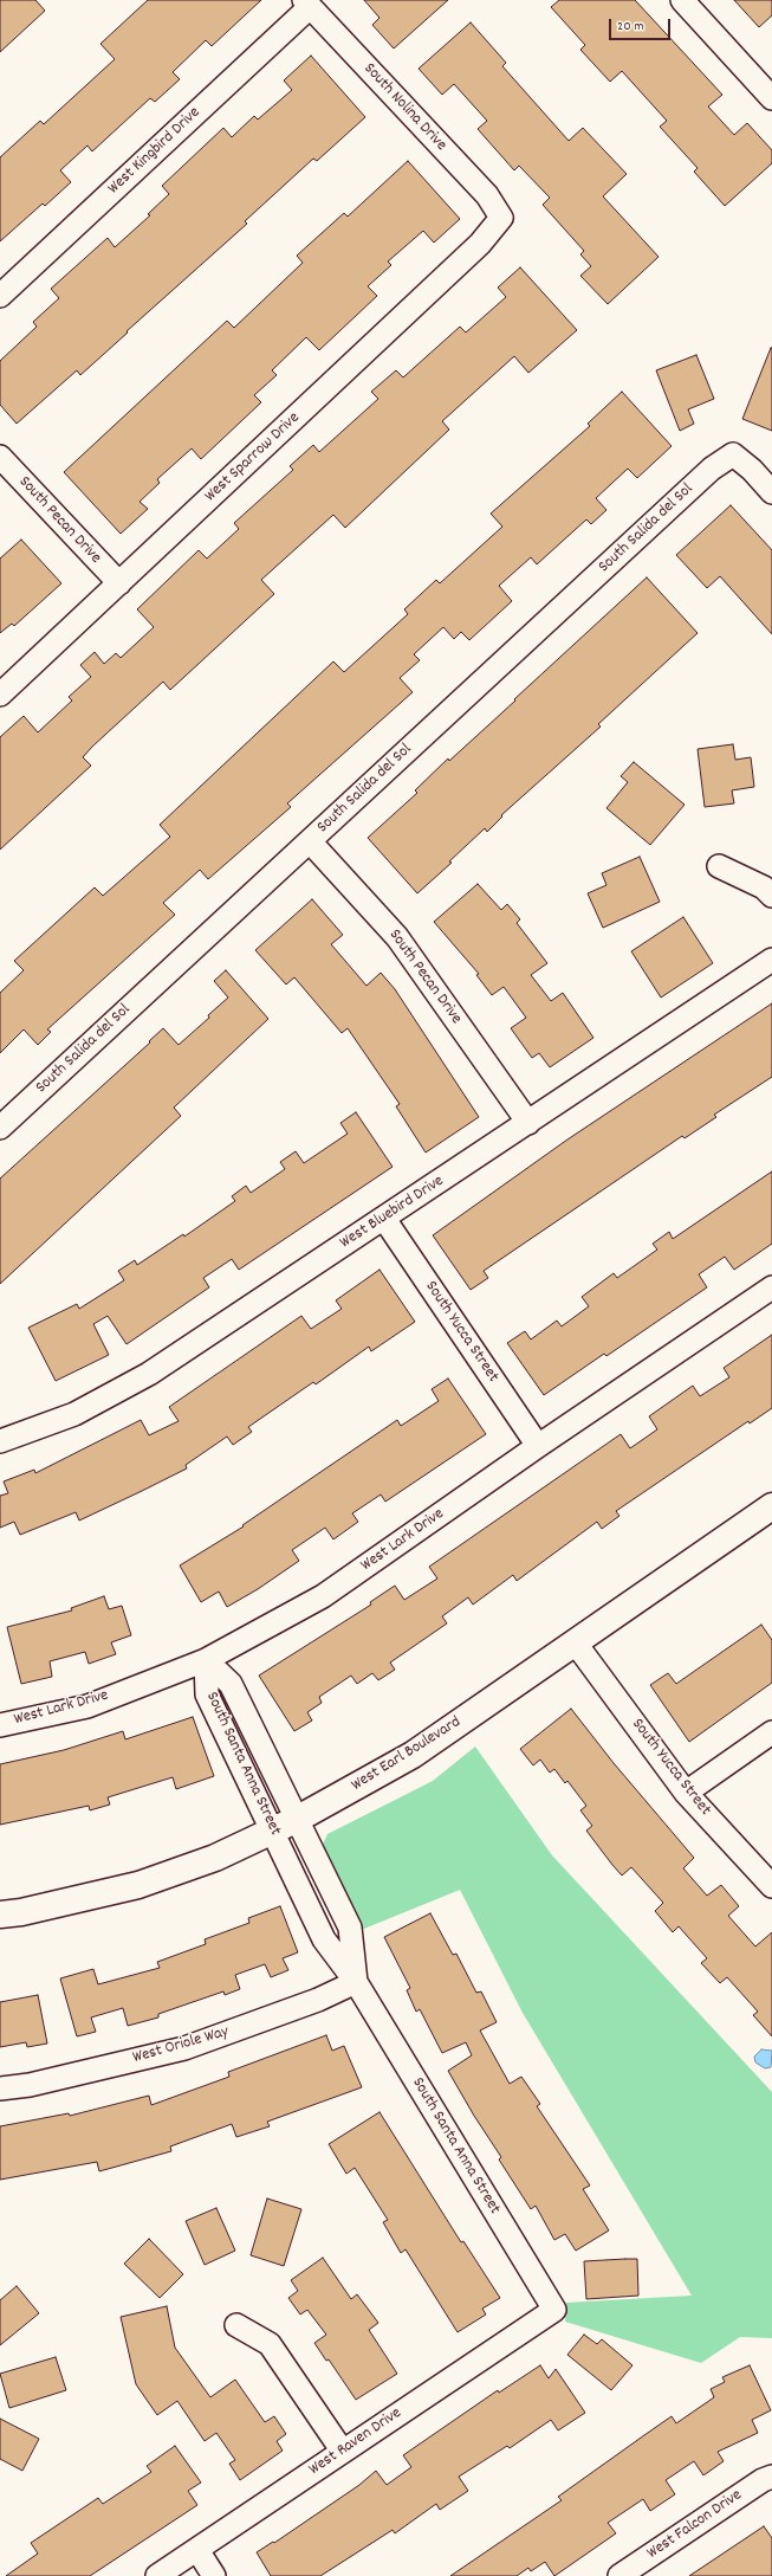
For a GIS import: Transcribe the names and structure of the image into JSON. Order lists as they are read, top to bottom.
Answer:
{
  "streets": {
    "street": [
      "South Nolina Drive",
      "West Kingbird Drive",
      "West Sparrow Drive",
      "South Pecan Drive",
      "South Salida del Sol",
      "West Bluebird Drive",
      "South Yucca Street",
      "West Lark Drive",
      "West Earl Boulevard",
      "South Santa Anna Street",
      "West Oriole Way",
      "West Raven Drive",
      "West Falcon Drive"
    ]
  },
  "crossings": [
    ["South Nolina Drive", "West Kingbird Drive"],
    ["South Nolina Drive", "West Sparrow Drive"],
    ["West Sparrow Drive", "South Pecan Drive"],
    ["South Pecan Drive", "South Salida del Sol"],
    ["South Pecan Drive", "West Bluebird Drive"],
    ["West Bluebird Drive", "South Yucca Street"],
    ["South Yucca Street", "West Lark Drive"],
    ["South Yucca Street", "West Earl Boulevard"],
    ["West Lark Drive", "South Santa Anna Street"],
    ["West Earl Boulevard", "South Santa Anna Street"],
    ["South Santa Anna Street", "West Oriole Way"],
    ["South Santa Anna Street", "West Raven Drive"]
  ],
  "scale_bar": "20 m"
}
